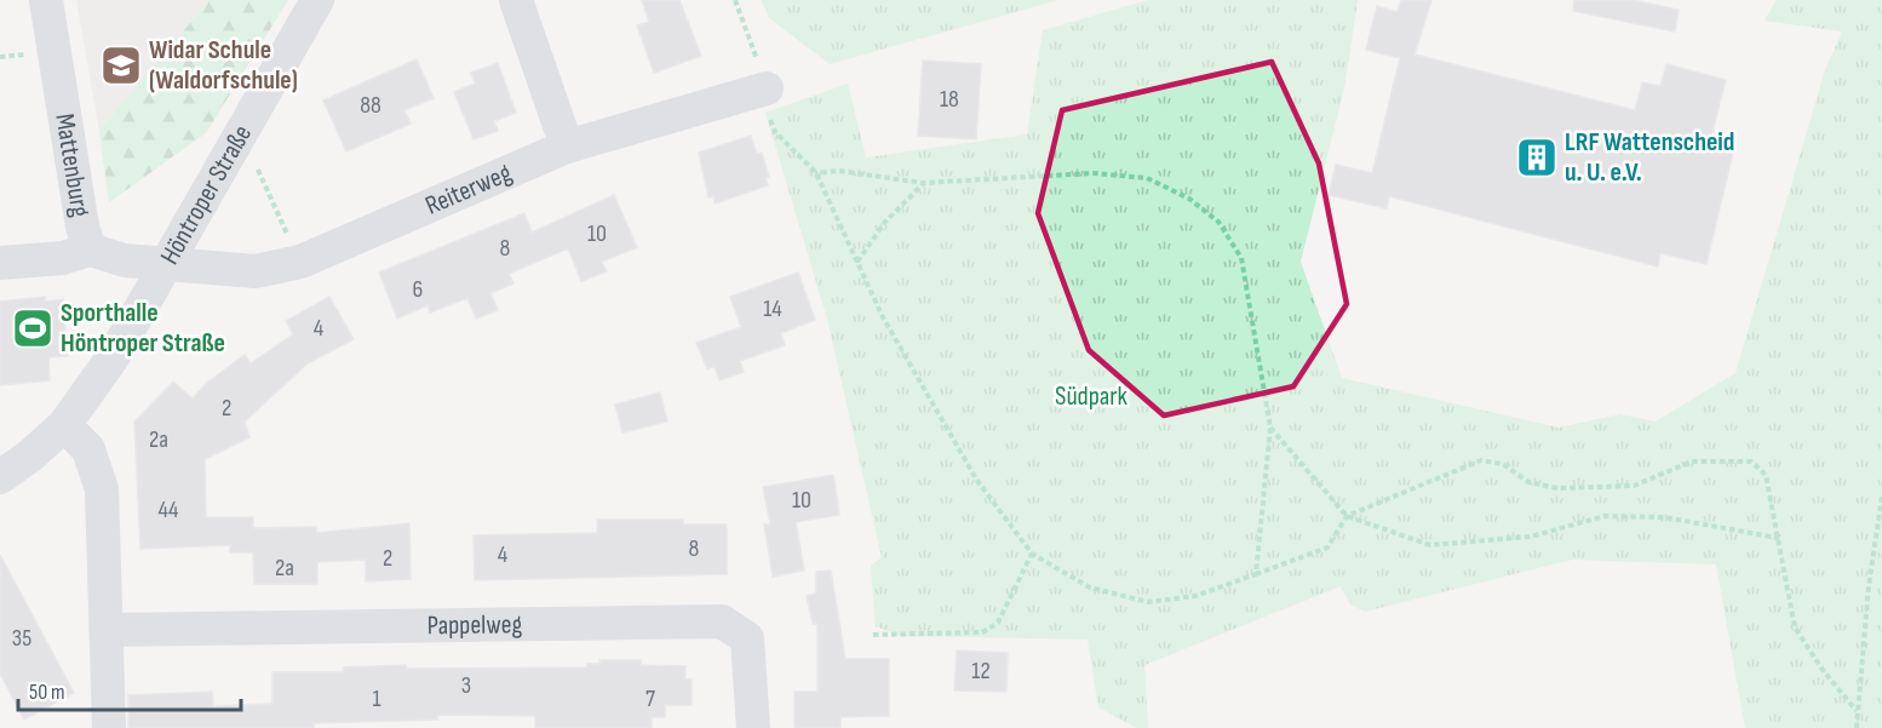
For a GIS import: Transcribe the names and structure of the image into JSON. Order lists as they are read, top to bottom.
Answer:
{
  "streets": {
    "street": [
      "Mattenburg",
      "Reiterweg",
      "Höntroper Straße",
      "Pappelweg"
    ]
  },
  "crossings": [
    ["Mattenburg", "Reiterweg"],
    ["Mattenburg", "Höntroper Straße"],
    ["Reiterweg", "Höntroper Straße"]
  ],
  "parks": ["Südpark"],
  "places": {
    "school or university": ["Widar Schule (Waldorfschule)"],
    "building": ["LRF Wattenscheid u. U. e.V."],
    "sports": ["Sporthalle Höntroper Straße"]
  },
  "house_numbers": [
    "18",
    "88",
    "10",
    "8",
    "6",
    "14",
    "4",
    "2",
    "2a",
    "10",
    "44",
    "8",
    "4",
    "2",
    "2a",
    "35",
    "12",
    "3",
    "1",
    "7"
  ],
  "scale_bar": "50 m"
}
